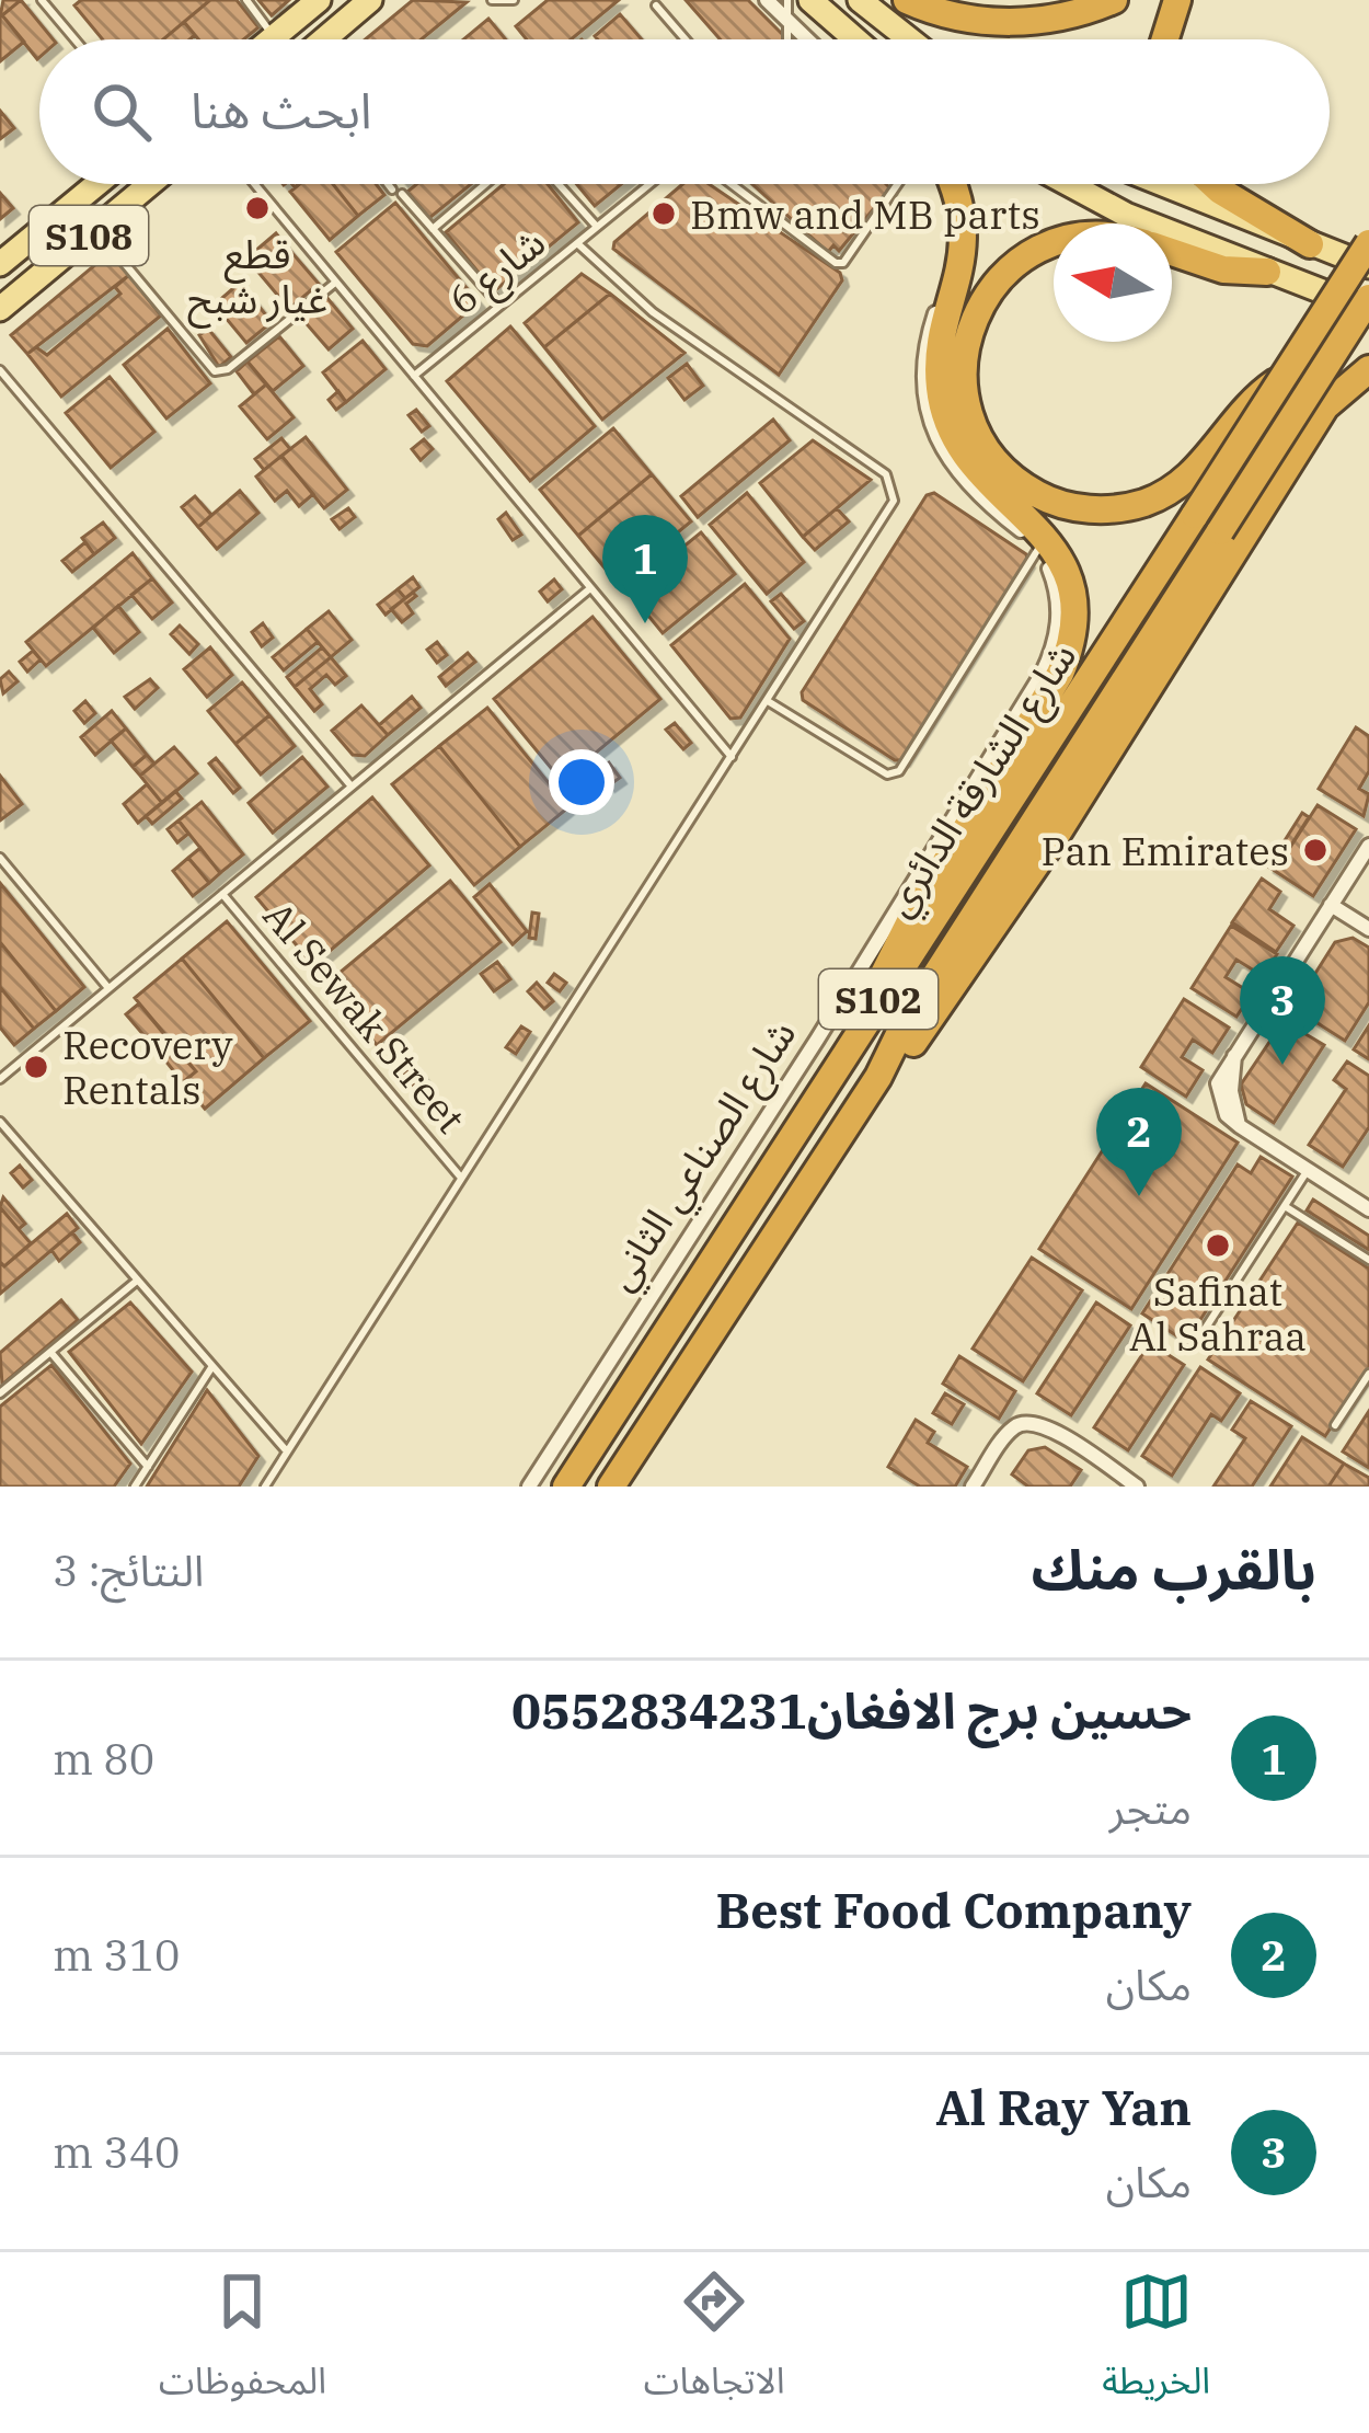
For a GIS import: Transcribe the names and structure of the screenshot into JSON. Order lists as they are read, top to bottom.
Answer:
{
  "streets": {
    "highway": ["شارع الشارقة الدائري", "S102"],
    "main road": ["S108"],
    "street": ["شارع الصناعي الثاني"],
    "lane": ["شارع 6", "Al Sewak Street"]
  },
  "places": [
    "قطع غيار شبح",
    "Bmw and MB parts",
    "Pan Emirates",
    "Recovery Rentals",
    "Safinat Al Sahraa"
  ],
  "north": "left",
  "page": {
    "search": "ابحث هنا",
    "pins": ["1", "3", "2"],
    "heading": ["بالقرب منك", "النتائج: 3"],
    "list": [
      {
        "mark": "1",
        "name": "حسين برج الافغان0552834231",
        "note": "متجر",
        "value": "80 m"
      },
      {
        "mark": "2",
        "name": "Best Food Company",
        "note": "مكان",
        "value": "310 m"
      },
      {
        "mark": "3",
        "name": "Al Ray Yan",
        "note": "مكان",
        "value": "340 m"
      }
    ],
    "nav": ["الخريطة", "الاتجاهات", "المحفوظات"]
  }
}
